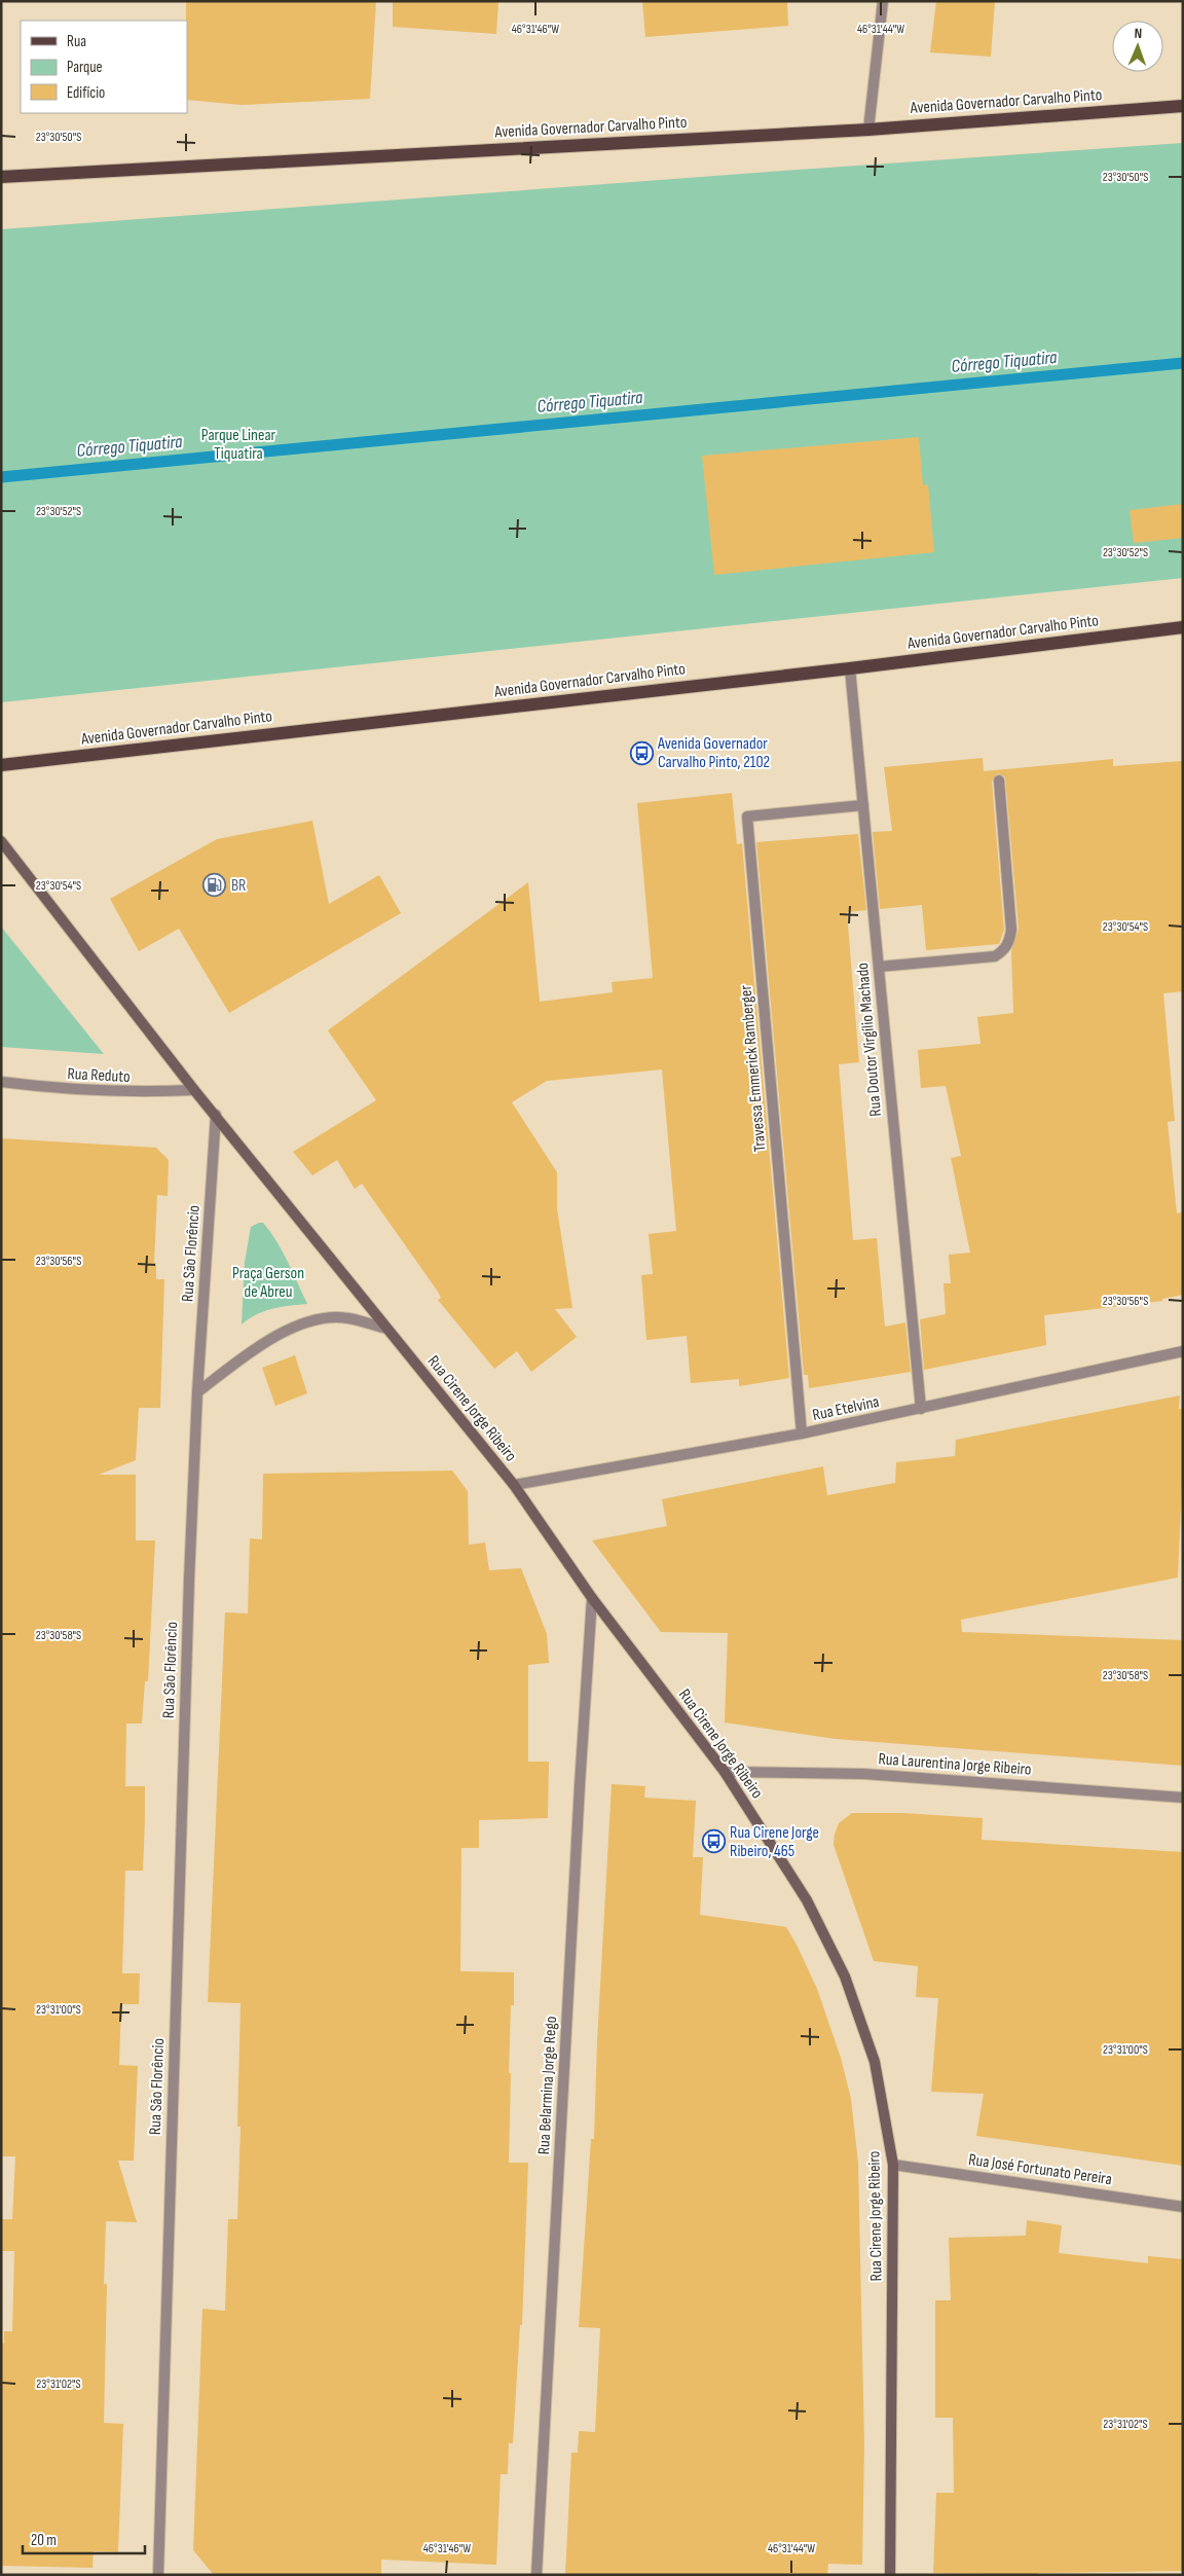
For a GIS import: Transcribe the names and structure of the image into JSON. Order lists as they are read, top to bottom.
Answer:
{
  "streets": {
    "main road": ["Avenida Governador Carvalho Pinto"],
    "street": [
      "Rua Doutor Virgílio Machado",
      "Travessa Emmerick Ramberger",
      "Rua Reduto",
      "Rua São Florêncio",
      "Rua Cirene Jorge Ribeiro",
      "Rua Etelvina",
      "Rua Laurentina Jorge Ribeiro",
      "Rua Belarmina Jorge Rego",
      "Rua José Fortunato Pereira"
    ]
  },
  "crossings": [
    ["Avenida Governador Carvalho Pinto", "Rua Doutor Virgílio Machado"],
    ["Rua Doutor Virgílio Machado", "Travessa Emmerick Ramberger"],
    ["Rua Doutor Virgílio Machado", "Rua Etelvina"],
    ["Travessa Emmerick Ramberger", "Rua Etelvina"],
    ["Rua São Florêncio", "Rua Cirene Jorge Ribeiro"],
    ["Rua Cirene Jorge Ribeiro", "Rua Etelvina"],
    ["Rua Cirene Jorge Ribeiro", "Rua Laurentina Jorge Ribeiro"],
    ["Rua Cirene Jorge Ribeiro", "Rua Belarmina Jorge Rego"],
    ["Rua Cirene Jorge Ribeiro", "Rua José Fortunato Pereira"]
  ],
  "water": ["Córrego Tiquatira"],
  "parks": ["Parque Linear Tiquatira", "Praça Gerson de Abreu"],
  "places": {
    "bus stop": ["Avenida Governador Carvalho Pinto, 2102", "Rua Cirene Jorge Ribeiro, 465"],
    "fuel station": ["BR"]
  },
  "legend": ["Rua", "Parque", "Edifício"],
  "scale_bar": "20 m",
  "north": "top",
  "coordinates": [
    "46°31'46\"W",
    "46°31'44\"W",
    "23°30'50\"S",
    "23°30'52\"S",
    "23°30'54\"S",
    "23°30'56\"S",
    "23°30'58\"S",
    "23°31'00\"S",
    "23°31'02\"S"
  ]
}
